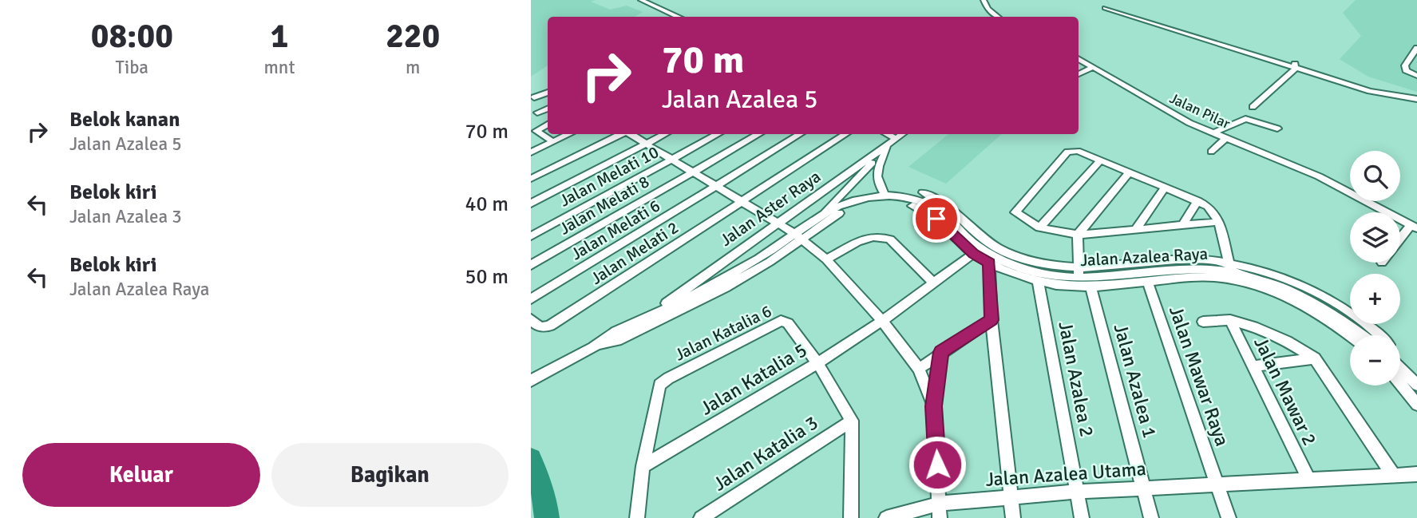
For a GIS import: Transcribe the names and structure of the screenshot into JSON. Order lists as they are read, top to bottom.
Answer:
{
  "streets": {
    "street": [
      "Jalan Pilar",
      "Jalan Melati 10",
      "Jalan Melati 8",
      "Jalan Aster Raya",
      "Jalan Melati 6",
      "Jalan Melati 2",
      "Jalan Azalea Raya",
      "Jalan Katalia 6",
      "Jalan Mawar Raya",
      "Jalan Katalia 5",
      "Jalan Azalea 2",
      "Jalan Azalea 1",
      "Jalan Mawar 2",
      "Jalan Katalia 3",
      "Jalan Azalea Utama"
    ]
  },
  "crossings": [
    ["Jalan Aster Raya", "Jalan Azalea Raya"],
    ["Jalan Azalea Raya", "Jalan Mawar Raya"],
    ["Jalan Azalea Raya", "Jalan Katalia 5"],
    ["Jalan Azalea Raya", "Jalan Azalea 2"],
    ["Jalan Azalea Raya", "Jalan Azalea 1"],
    ["Jalan Katalia 6", "Jalan Katalia 5"],
    ["Jalan Mawar Raya", "Jalan Azalea Utama"],
    ["Jalan Azalea 2", "Jalan Azalea Utama"],
    ["Jalan Azalea 1", "Jalan Azalea Utama"],
    ["Jalan Mawar 2", "Jalan Azalea Utama"]
  ],
  "page": {
    "eta": [
      "08:00",
      "Tiba",
      "1",
      "mnt",
      "220",
      "m"
    ],
    "turn": ["70 m", "Jalan Azalea 5"],
    "list": [
      {
        "name": "Belok kanan",
        "note": "Jalan Azalea 5",
        "value": "70 m"
      },
      {
        "name": "Belok kiri",
        "note": "Jalan Azalea 3",
        "value": "40 m"
      },
      {
        "name": "Belok kiri",
        "note": "Jalan Azalea Raya",
        "value": "50 m"
      }
    ],
    "map_buttons": ["+", "−"],
    "buttons": ["Keluar", "Bagikan"]
  }
}
